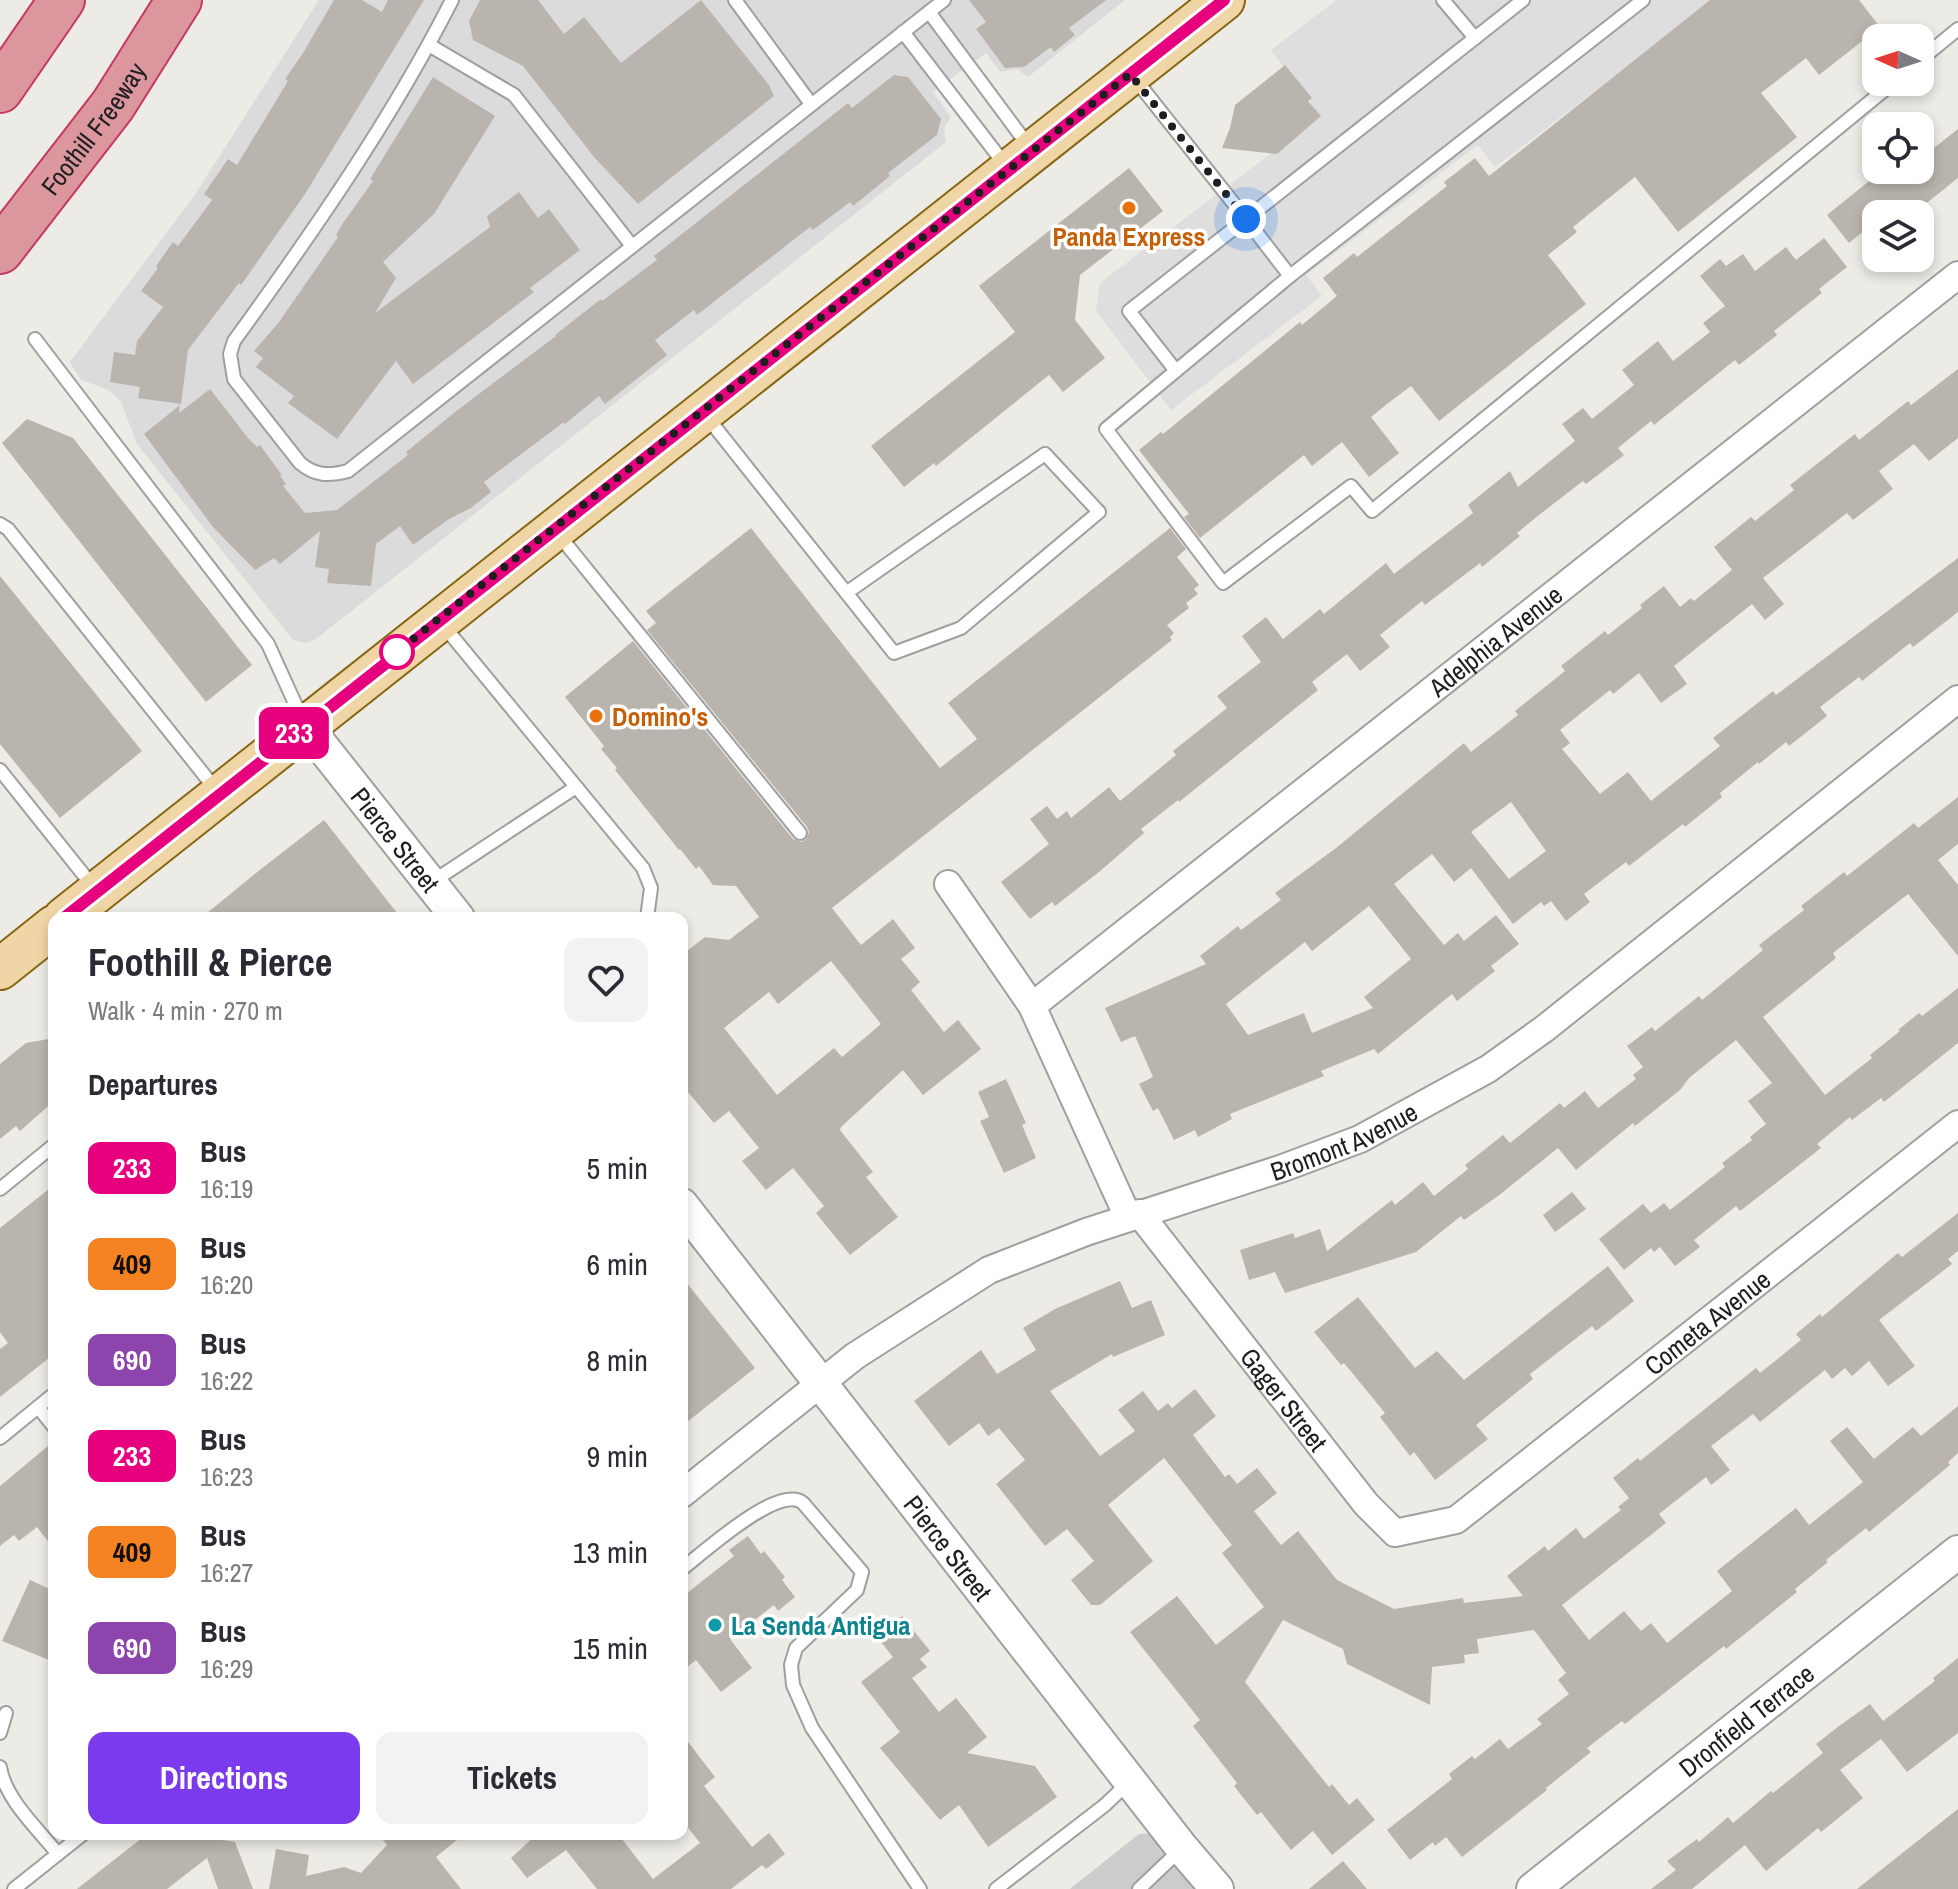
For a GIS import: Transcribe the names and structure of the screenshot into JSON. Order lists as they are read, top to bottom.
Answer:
{
  "streets": {
    "highway": ["Foothill Freeway"],
    "street": [
      "Adelphia Avenue",
      "Pierce Street",
      "Bromont Avenue",
      "Cometa Avenue",
      "Gager Street",
      "Dronfield Terrace"
    ]
  },
  "crossings": [
    ["Adelphia Avenue", "Gager Street"],
    ["Pierce Street", "Bromont Avenue"],
    ["Bromont Avenue", "Gager Street"],
    ["Cometa Avenue", "Gager Street"]
  ],
  "places": ["Panda Express", "Domino's", "La Senda Antigua"],
  "lines": ["bus line 233"],
  "north": "left",
  "page": {
    "on_map": "233",
    "heading": [
      ["Foothill & Pierce", "Walk · 4 min · 270 m"],
      "Departures"
    ],
    "list": [
      {
        "mark": "233",
        "name": "Bus",
        "note": "16:19",
        "value": "5 min"
      },
      {
        "mark": "409",
        "name": "Bus",
        "note": "16:20",
        "value": "6 min"
      },
      {
        "mark": "690",
        "name": "Bus",
        "note": "16:22",
        "value": "8 min"
      },
      {
        "mark": "233",
        "name": "Bus",
        "note": "16:23",
        "value": "9 min"
      },
      {
        "mark": "409",
        "name": "Bus",
        "note": "16:27",
        "value": "13 min"
      },
      {
        "mark": "690",
        "name": "Bus",
        "note": "16:29",
        "value": "15 min"
      }
    ],
    "buttons": ["Directions", "Tickets"]
  }
}
